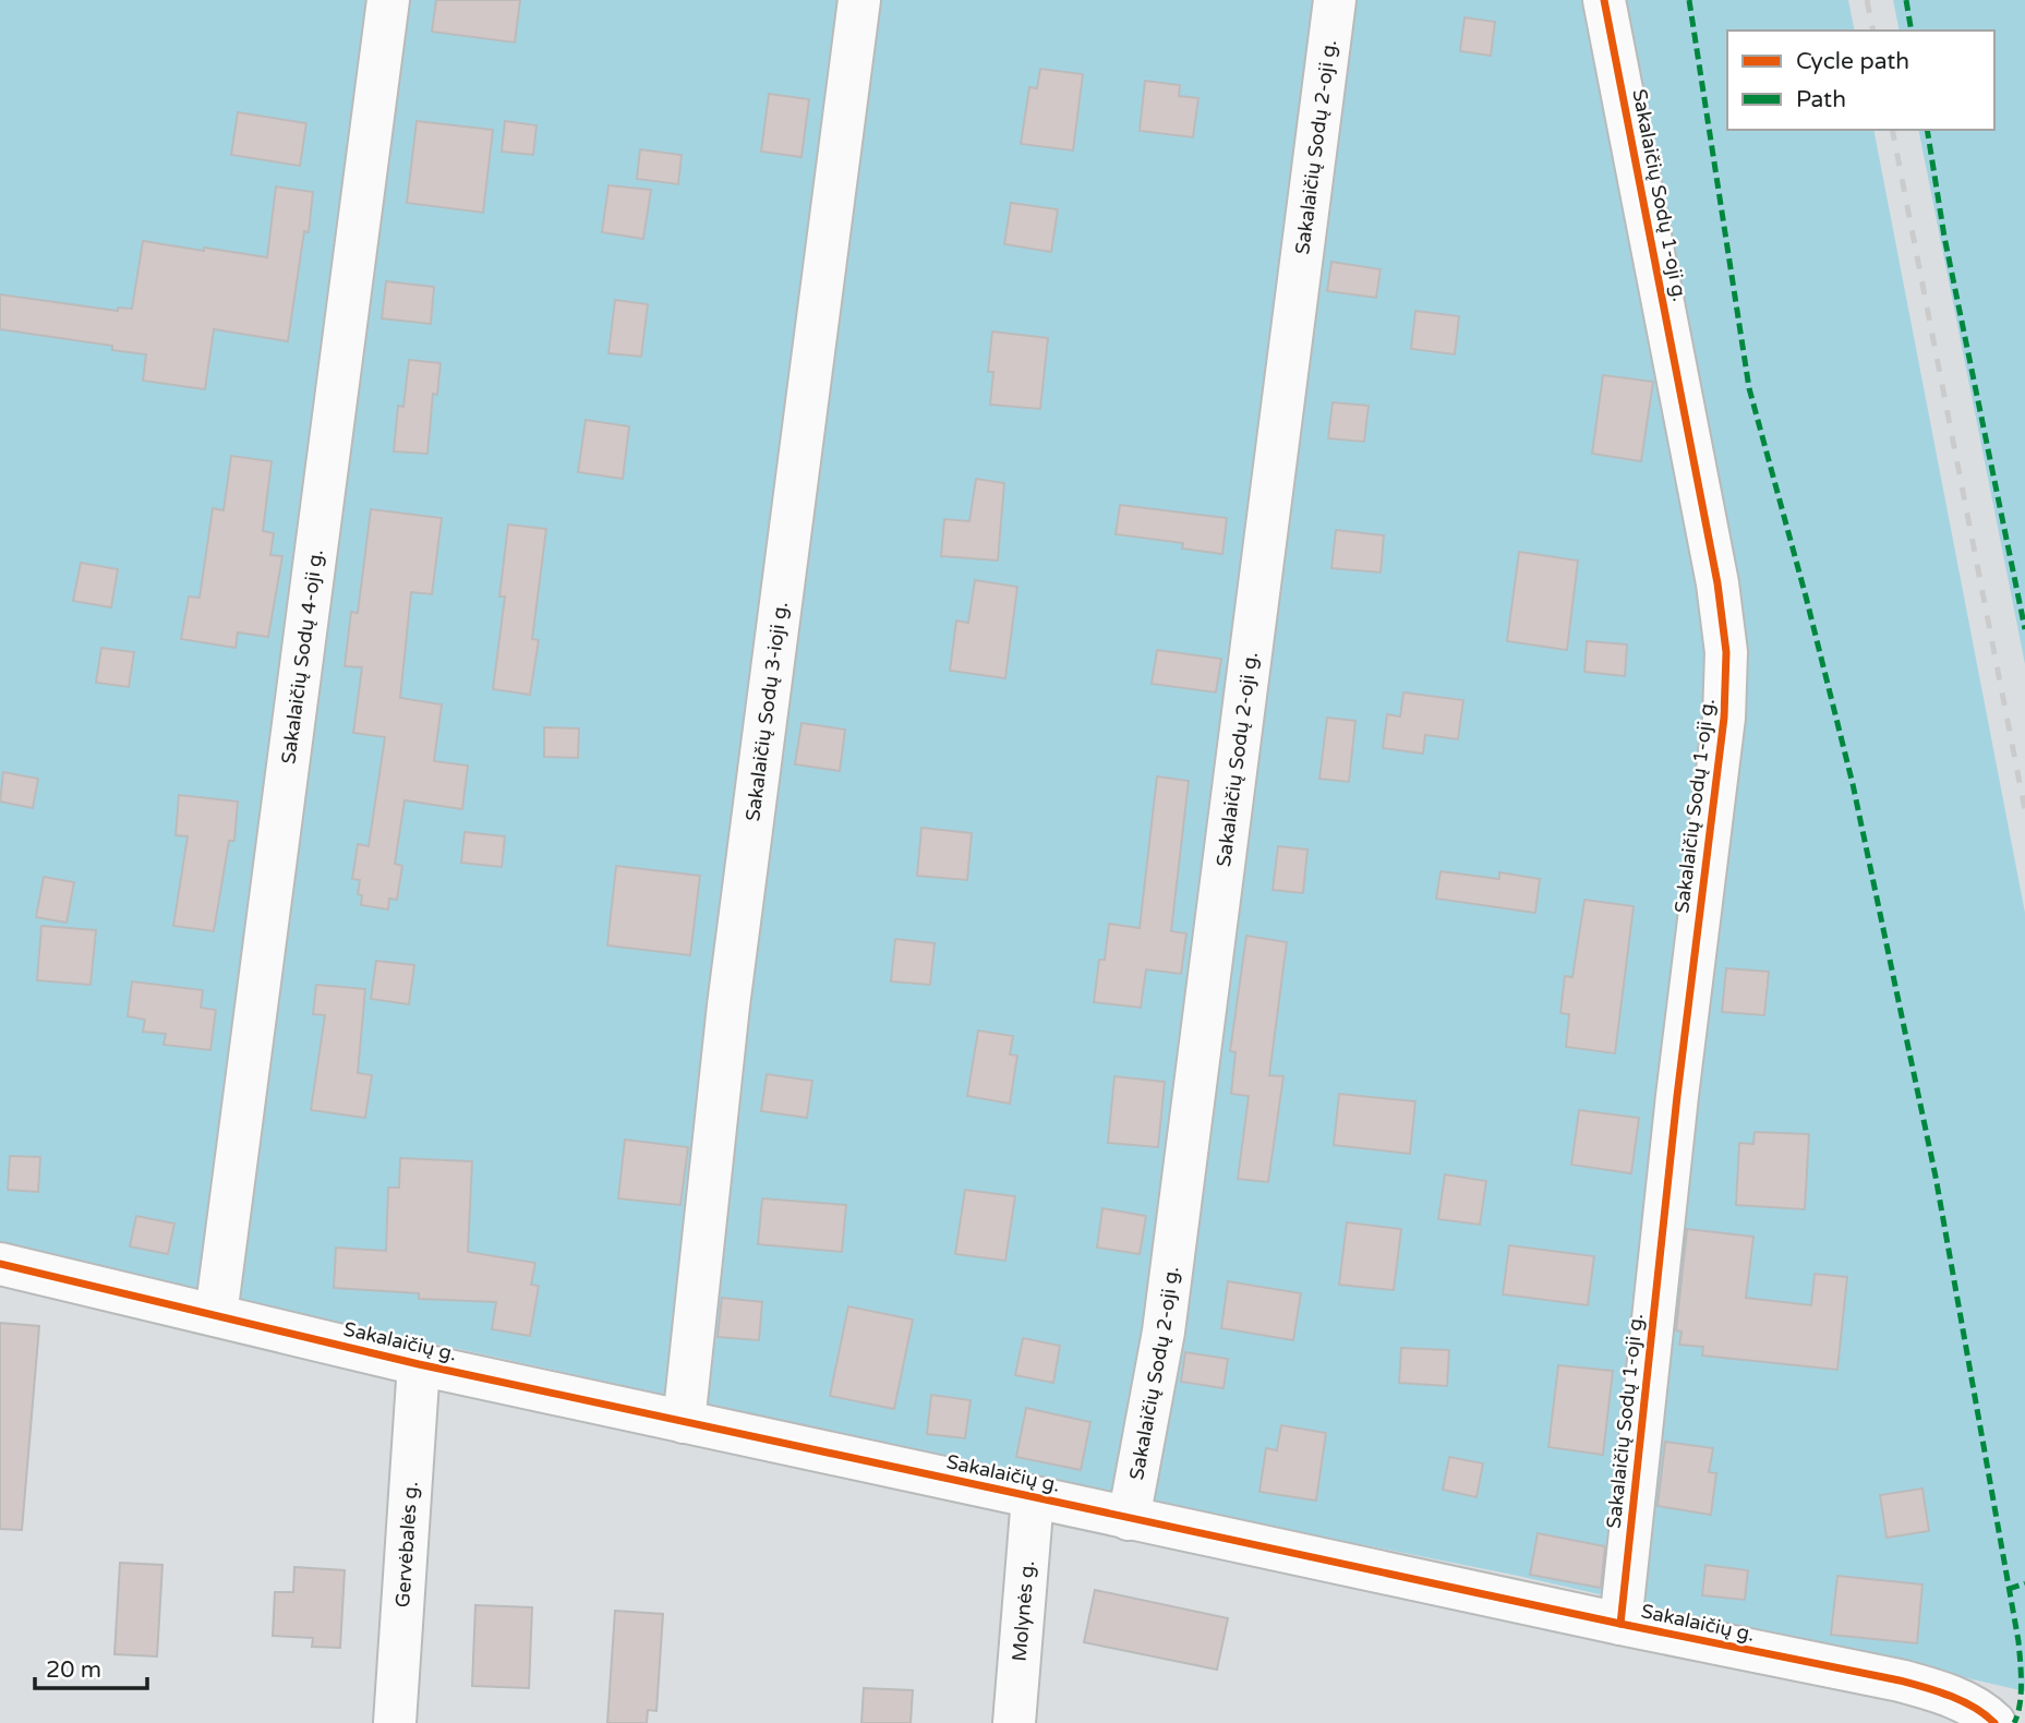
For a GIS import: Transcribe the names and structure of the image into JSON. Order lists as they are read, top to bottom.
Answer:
{
  "streets": {
    "street": [
      "Sakalaičių Sodų 2-oji g.",
      "Sakalaičių Sodų 1-oji g.",
      "Sakalaičių Sodų 4-oji g.",
      "Sakalaičių Sodų 3-ioji g.",
      "Sakalaičių g.",
      "Gervėbalės g.",
      "Molynės g."
    ]
  },
  "crossings": [
    ["Sakalaičių Sodų 2-oji g.", "Sakalaičių g."],
    ["Sakalaičių Sodų 1-oji g.", "Sakalaičių g."],
    ["Sakalaičių Sodų 4-oji g.", "Sakalaičių g."],
    ["Sakalaičių Sodų 3-ioji g.", "Sakalaičių g."],
    ["Sakalaičių g.", "Gervėbalės g."],
    ["Sakalaičių g.", "Molynės g."]
  ],
  "legend": ["Cycle path", "Path"],
  "scale_bar": "20 m"
}
